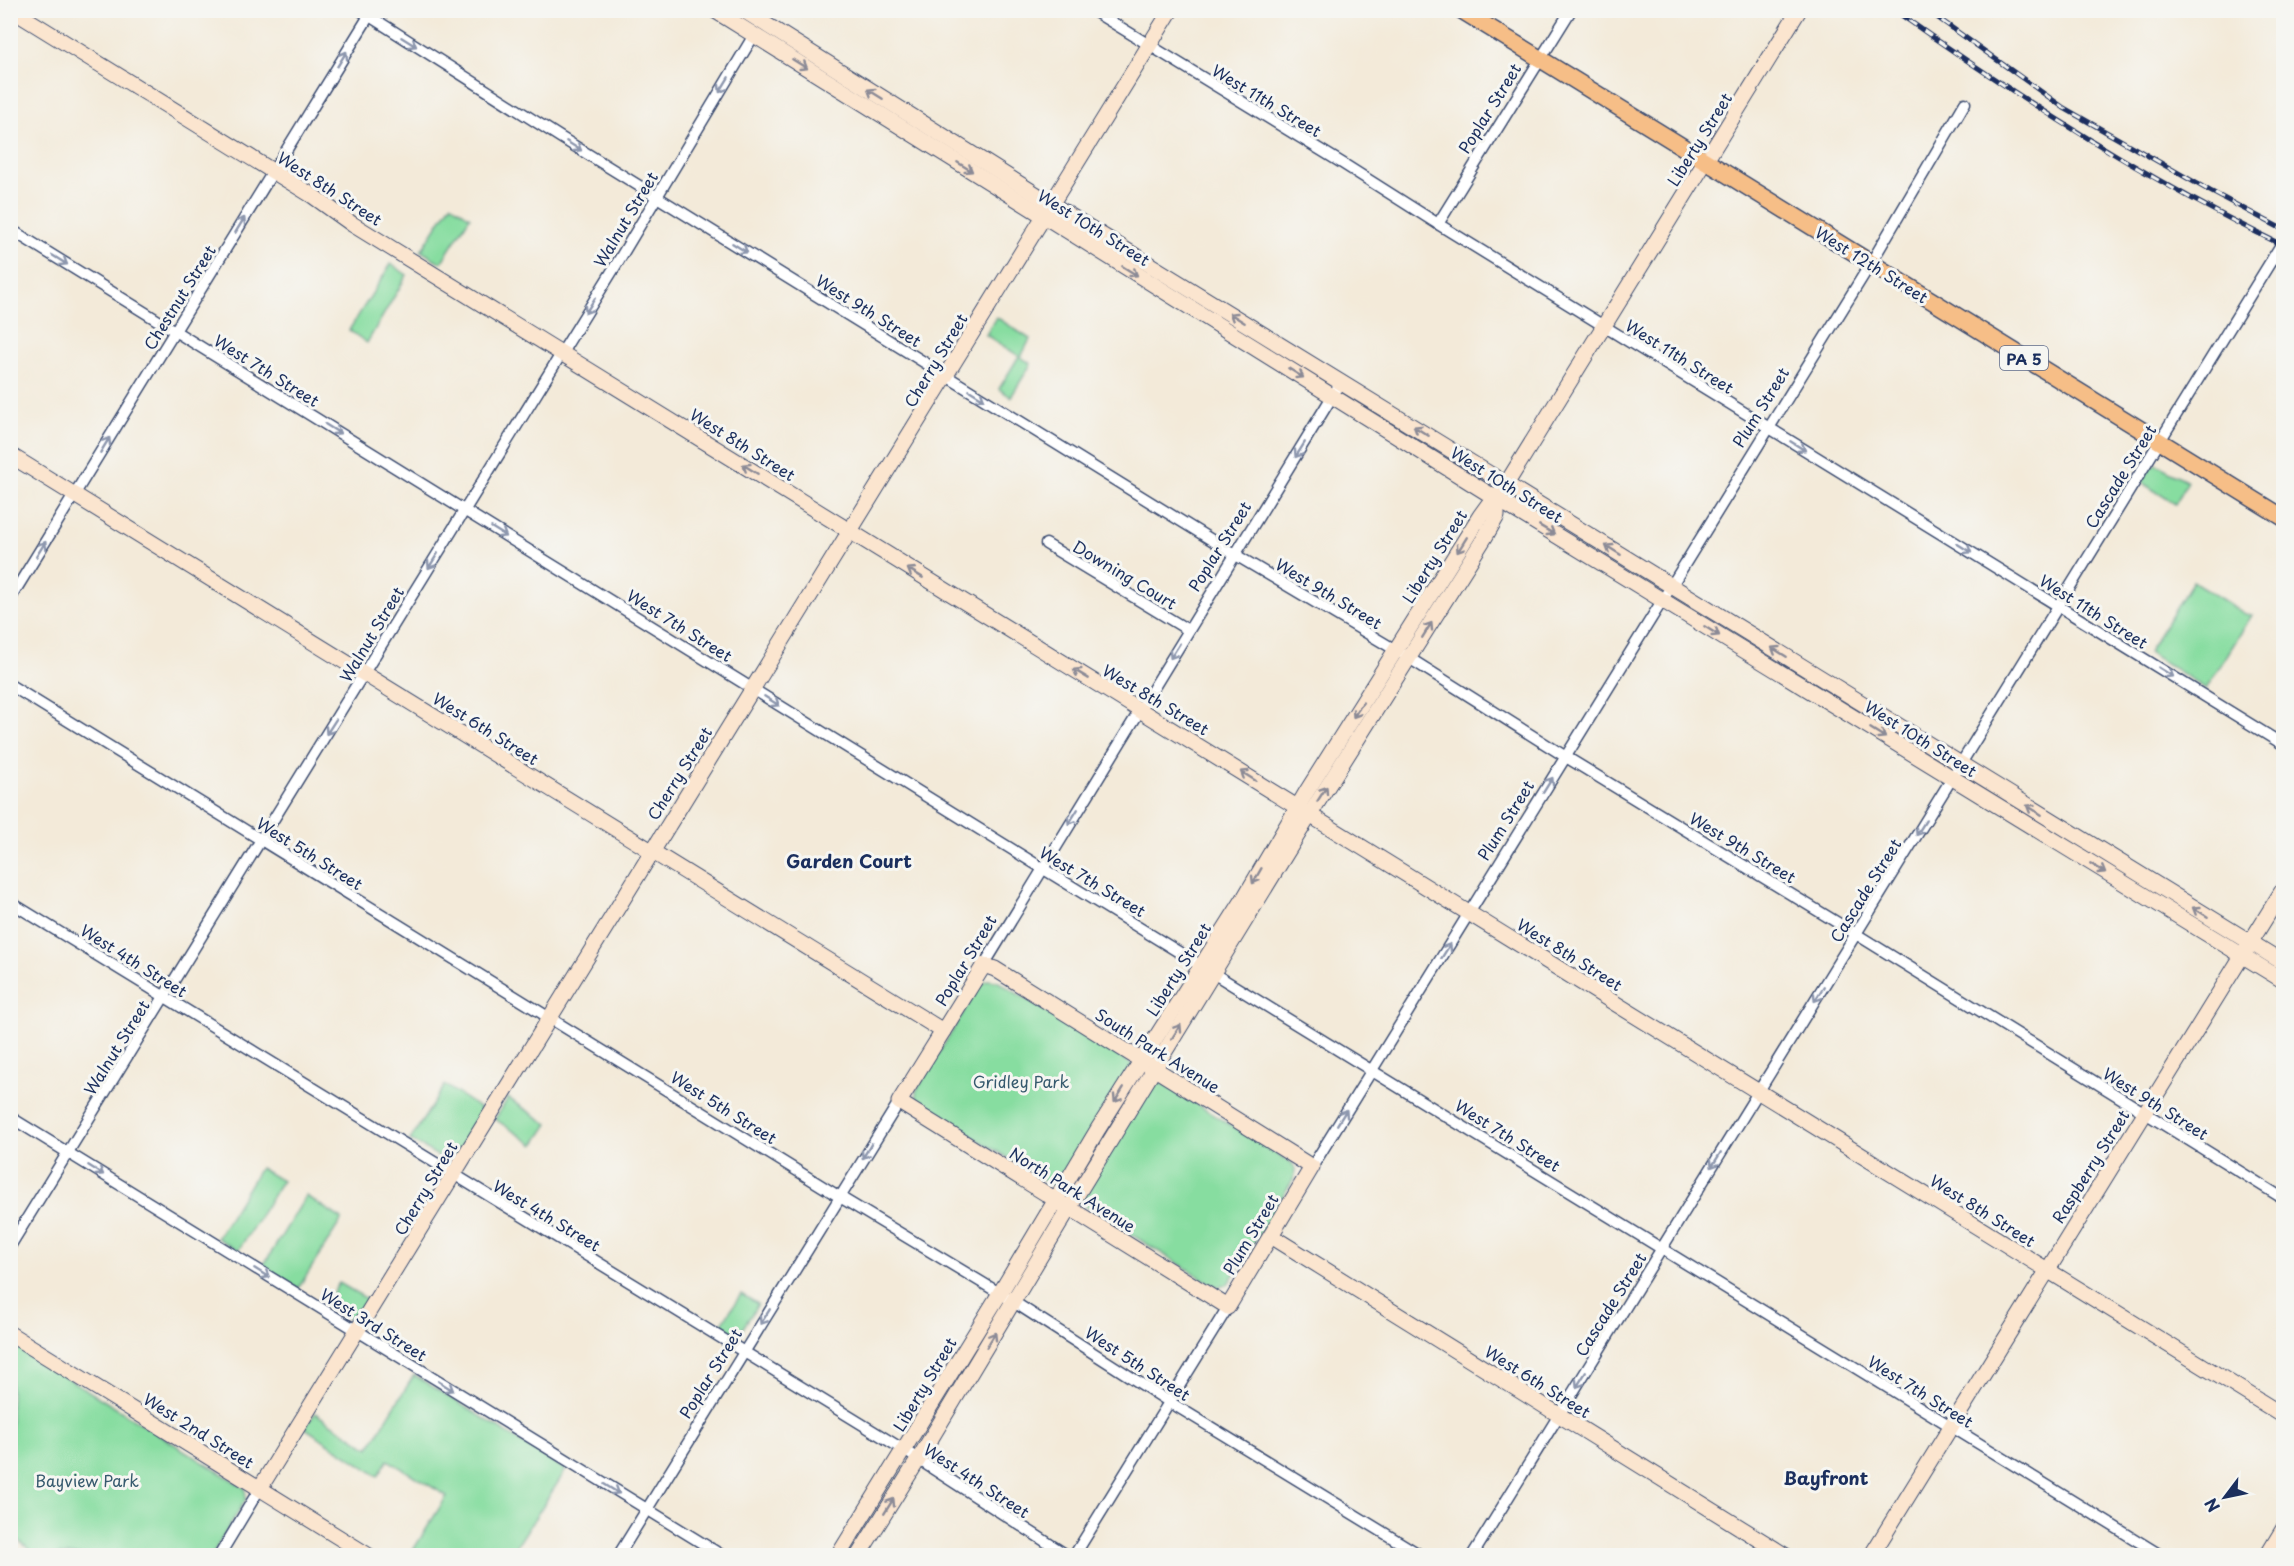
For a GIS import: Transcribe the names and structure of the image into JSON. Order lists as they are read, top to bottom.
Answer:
{
  "streets": {
    "main road": ["West 12th Street", "PA 5"],
    "street": [
      "West 11th Street",
      "Poplar Street",
      "Liberty Street",
      "West 8th Street",
      "Walnut Street",
      "West 10th Street",
      "Chestnut Street",
      "West 9th Street",
      "Cherry Street",
      "West 7th Street",
      "Plum Street",
      "Cascade Street",
      "Downing Court",
      "West 6th Street",
      "West 5th Street",
      "West 4th Street",
      "South Park Avenue",
      "Raspberry Street",
      "North Park Avenue",
      "West 3rd Street",
      "West 2nd Street"
    ]
  },
  "crossings": [
    ["West 11th Street", "Poplar Street"],
    ["West 11th Street", "Liberty Street"],
    ["West 11th Street", "Cherry Street"],
    ["West 11th Street", "Plum Street"],
    ["West 11th Street", "Cascade Street"],
    ["Poplar Street", "West 8th Street"],
    ["Poplar Street", "West 10th Street"],
    ["Poplar Street", "West 12th Street"],
    ["Poplar Street", "West 9th Street"],
    ["Poplar Street", "West 7th Street"],
    ["Poplar Street", "Downing Court"],
    ["Poplar Street", "West 6th Street"],
    ["Poplar Street", "West 5th Street"],
    ["Poplar Street", "West 4th Street"],
    ["Poplar Street", "South Park Avenue"],
    ["Poplar Street", "North Park Avenue"],
    ["Poplar Street", "West 3rd Street"],
    ["Liberty Street", "West 8th Street"],
    ["Liberty Street", "West 10th Street"],
    ["Liberty Street", "West 12th Street"],
    ["Liberty Street", "West 9th Street"],
    ["Liberty Street", "West 7th Street"],
    ["Liberty Street", "West 5th Street"],
    ["Liberty Street", "West 4th Street"],
    ["Liberty Street", "South Park Avenue"],
    ["Liberty Street", "North Park Avenue"],
    ["West 8th Street", "Walnut Street"],
    ["West 8th Street", "Chestnut Street"],
    ["West 8th Street", "Cherry Street"],
    ["West 8th Street", "Plum Street"],
    ["West 8th Street", "Cascade Street"],
    ["West 8th Street", "Raspberry Street"],
    ["Walnut Street", "West 10th Street"],
    ["Walnut Street", "West 9th Street"],
    ["Walnut Street", "West 7th Street"],
    ["Walnut Street", "West 6th Street"],
    ["Walnut Street", "West 5th Street"],
    ["Walnut Street", "West 4th Street"],
    ["Walnut Street", "West 3rd Street"],
    ["West 10th Street", "Cherry Street"],
    ["West 10th Street", "Plum Street"],
    ["West 10th Street", "Cascade Street"],
    ["West 10th Street", "Raspberry Street"],
    ["West 12th Street", "Plum Street"],
    ["West 12th Street", "Cascade Street"],
    ["Chestnut Street", "West 9th Street"],
    ["Chestnut Street", "West 7th Street"],
    ["Chestnut Street", "West 6th Street"],
    ["West 9th Street", "Cherry Street"],
    ["West 9th Street", "Plum Street"],
    ["West 9th Street", "Cascade Street"],
    ["West 9th Street", "Raspberry Street"],
    ["Cherry Street", "West 7th Street"],
    ["Cherry Street", "West 6th Street"],
    ["Cherry Street", "West 5th Street"],
    ["Cherry Street", "West 4th Street"],
    ["Cherry Street", "West 3rd Street"],
    ["Cherry Street", "West 2nd Street"],
    ["West 7th Street", "Plum Street"],
    ["West 7th Street", "Cascade Street"],
    ["West 7th Street", "Raspberry Street"],
    ["Plum Street", "West 6th Street"],
    ["Plum Street", "West 5th Street"],
    ["Plum Street", "South Park Avenue"],
    ["Plum Street", "North Park Avenue"],
    ["Cascade Street", "West 6th Street"]
  ],
  "one_way": [
    "West 11th Street",
    "Poplar Street",
    "Walnut Street",
    "Chestnut Street",
    "West 9th Street",
    "West 7th Street",
    "Cascade Street",
    "West 3rd Street"
  ],
  "districts": ["Garden Court", "Bayfront"],
  "parks": ["Gridley Park", "Bayview Park"],
  "north": "bottom left"
}
